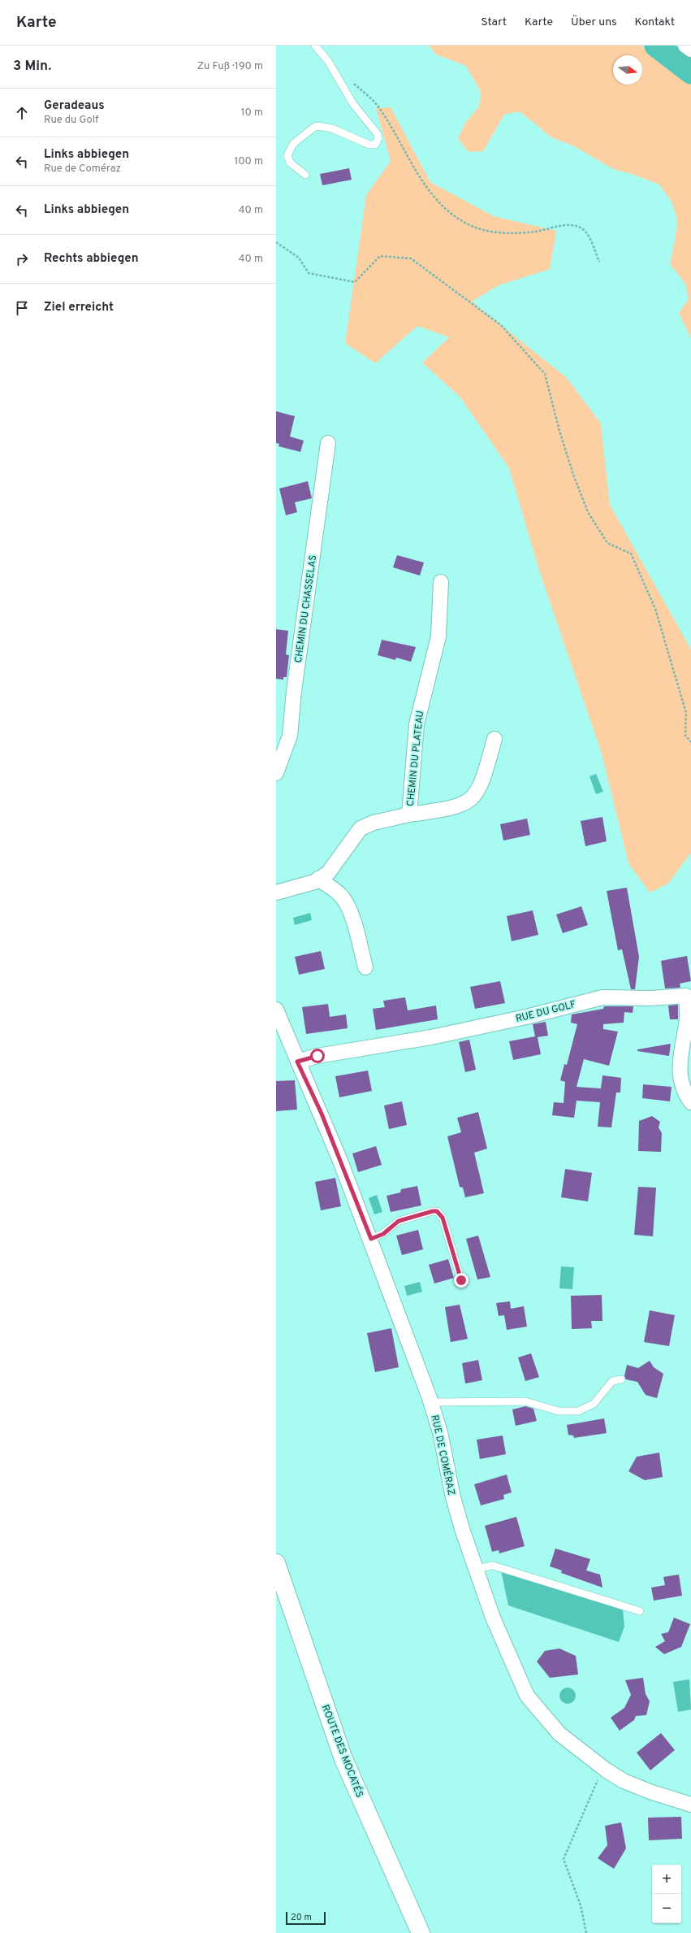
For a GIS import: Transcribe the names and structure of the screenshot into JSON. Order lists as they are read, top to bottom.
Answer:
{
  "streets": {
    "street": [
      "CHEMIN DU CHASSELAS",
      "CHEMIN DU PLATEAU",
      "RUE DU GOLF",
      "RUE DE COMÉRAZ",
      "ROUTE DES MOCATÉS"
    ]
  },
  "crossings": [
    ["RUE DU GOLF", "RUE DE COMÉRAZ"]
  ],
  "scale_bar": "20 m",
  "north": "right",
  "page": {
    "header": "Karte",
    "nav": [
      "Start",
      "Karte",
      "Über uns",
      "Kontakt"
    ],
    "heading": ["3 Min.", "Zu Fuß · 190 m"],
    "list": [
      ["Geradeaus", "Rue du Golf", "10 m"],
      ["Links abbiegen", "Rue de Coméraz", "100 m"],
      ["Links abbiegen", "40 m"],
      ["Rechts abbiegen", "40 m"],
      "Ziel erreicht"
    ],
    "map_buttons": ["+", "−"],
    "scale": "20 m"
  }
}
